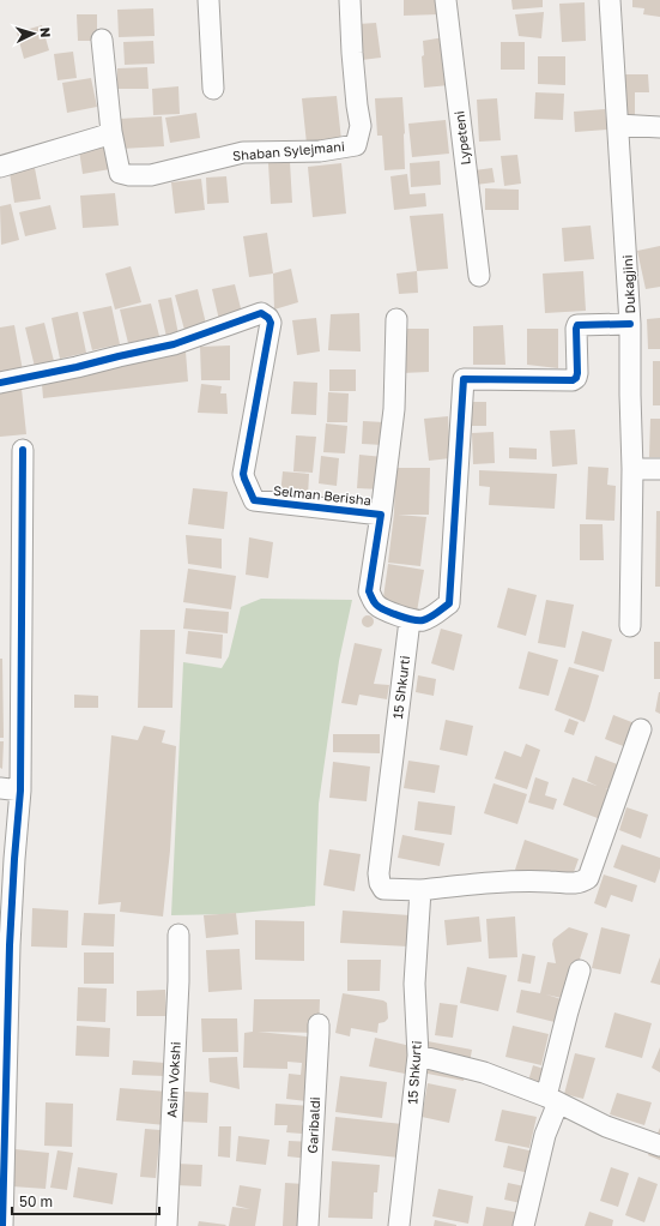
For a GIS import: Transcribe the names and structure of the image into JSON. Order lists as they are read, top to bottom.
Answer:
{
  "streets": {
    "street": [
      "Lypeteni",
      "Shaban Sylejmani",
      "Dukagjini",
      "Selman Berisha",
      "15 Shkurti",
      "Asim Vokshi",
      "Garibaldi"
    ]
  },
  "crossings": [
    ["Selman Berisha", "15 Shkurti"]
  ],
  "scale_bar": "50 m",
  "north": "right"
}
